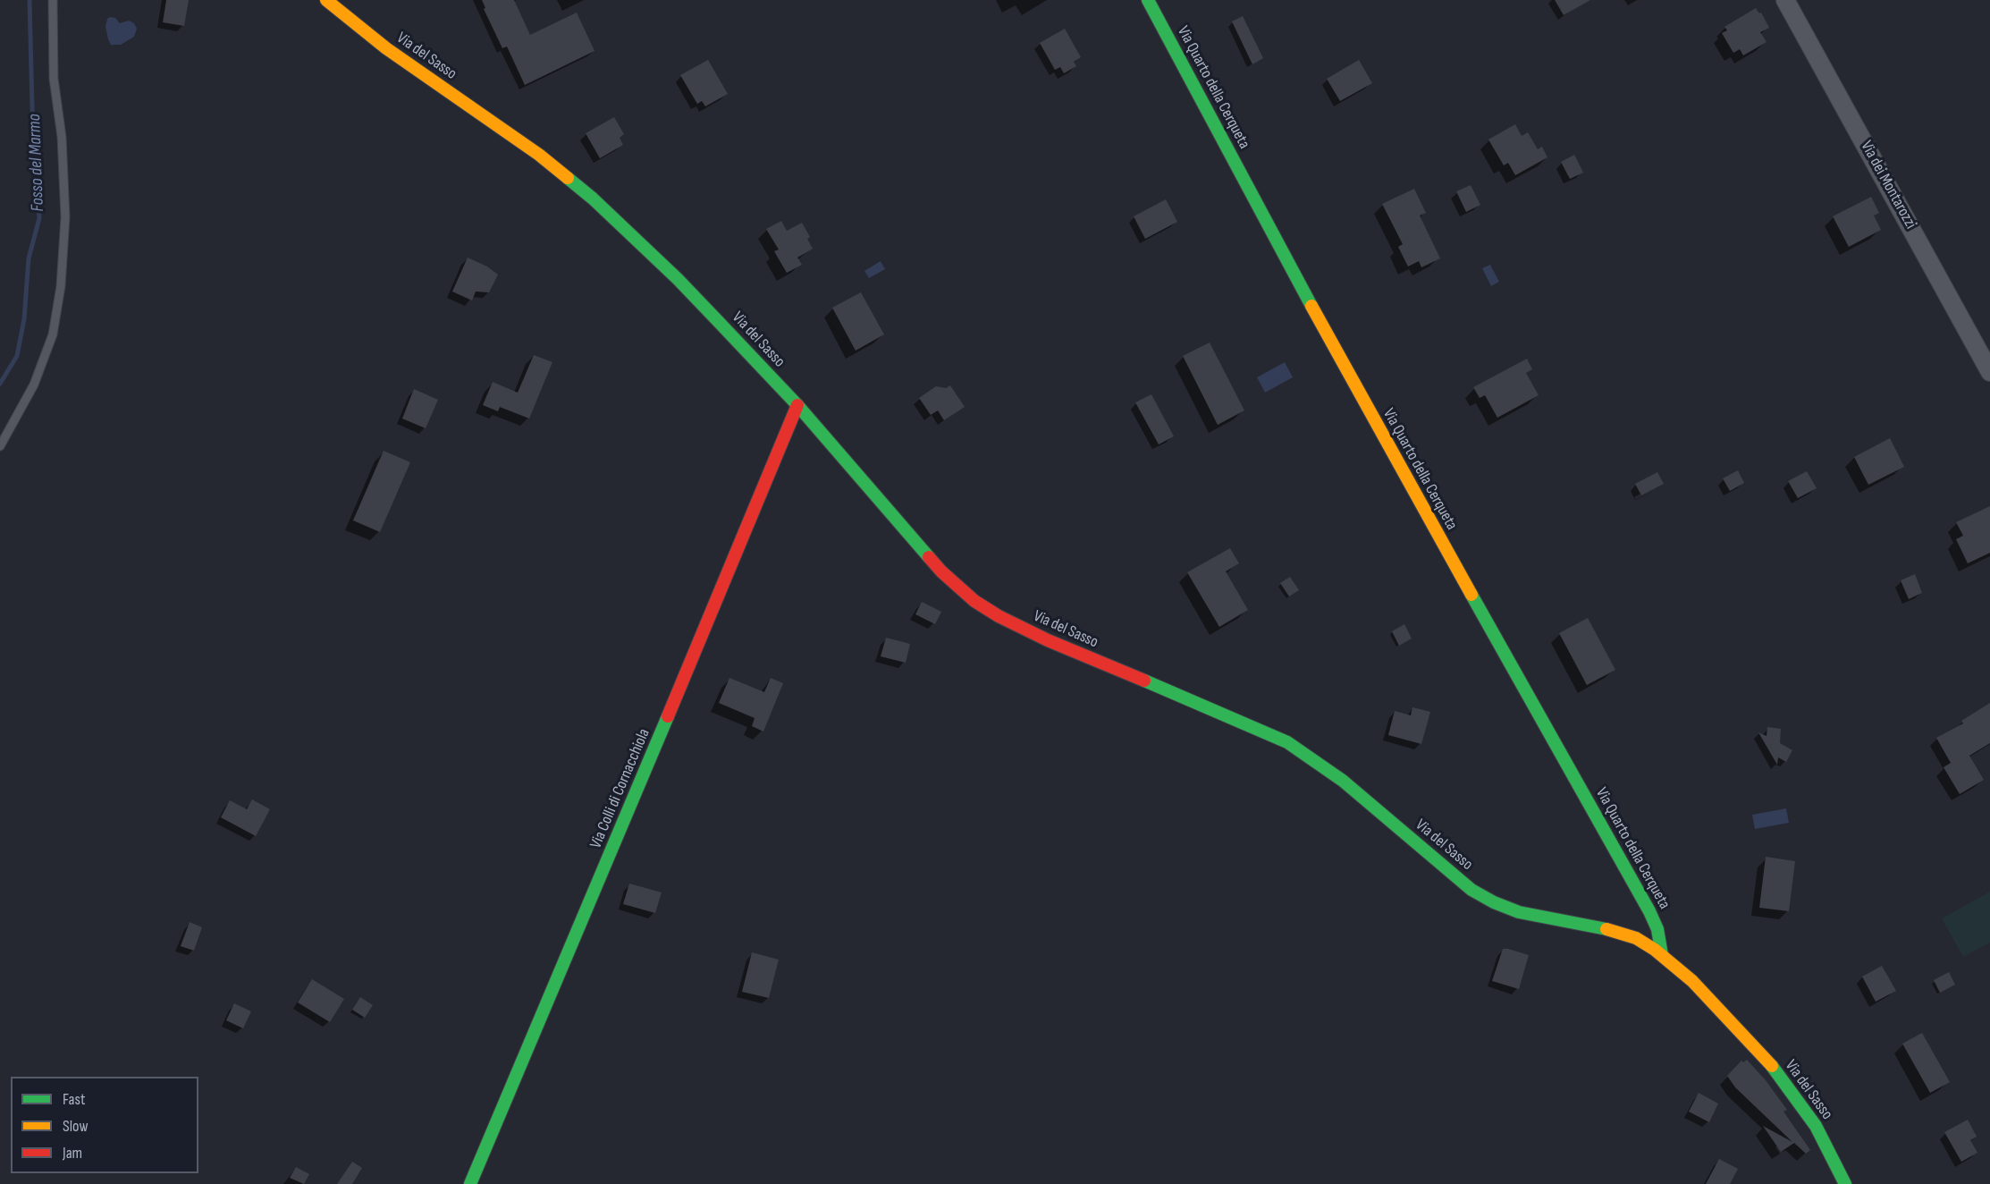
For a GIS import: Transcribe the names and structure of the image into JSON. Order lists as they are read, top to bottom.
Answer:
{
  "streets": {
    "street": [
      "Via del Sasso",
      "Via Quarto della Cerqueta",
      "Via dei Montarozzi",
      "Via Colli di Cornacchiola"
    ]
  },
  "crossings": [
    ["Via del Sasso", "Via Quarto della Cerqueta"],
    ["Via del Sasso", "Via Colli di Cornacchiola"]
  ],
  "water": ["Fosso del Marmo"],
  "legend": ["Fast", "Slow", "Jam"]
}
